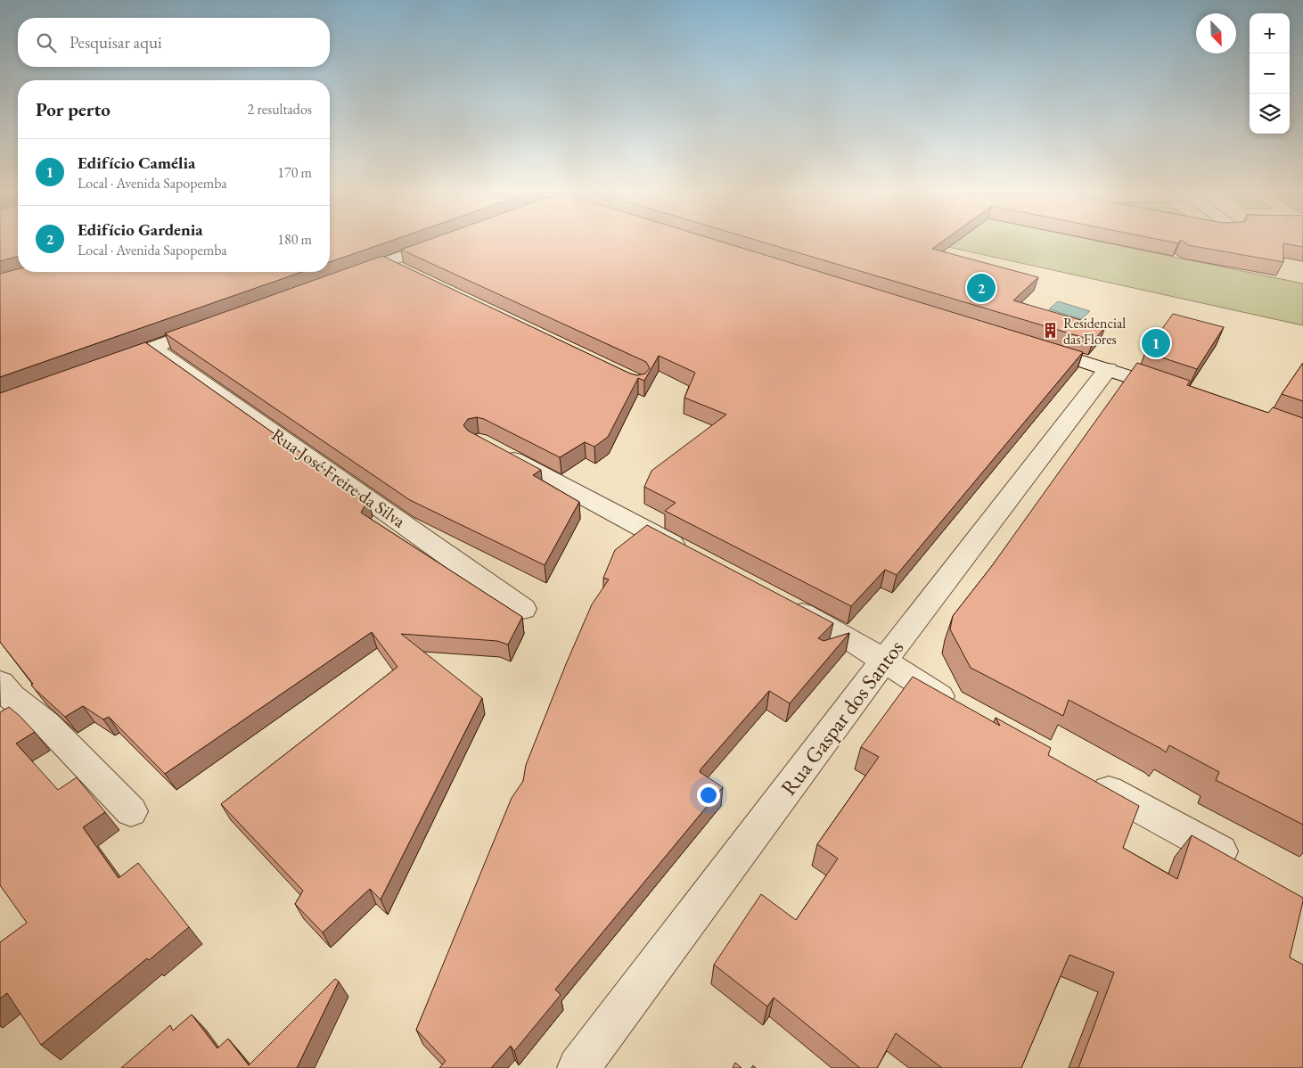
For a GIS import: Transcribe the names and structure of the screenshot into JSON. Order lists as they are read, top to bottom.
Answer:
{
  "streets": {
    "street": ["Rua José Freire da Silva", "Rua Gaspar dos Santos"]
  },
  "places": {
    "building": ["Residencial das Flores"]
  },
  "north": "bottom right",
  "page": {
    "map_buttons": ["+", "−"],
    "search": "Pesquisar aqui",
    "heading": ["Por perto", "2 resultados"],
    "list": [
      {
        "mark": "1",
        "name": "Edifício Camélia",
        "note": "Local · Avenida Sapopemba",
        "value": "170 m"
      },
      {
        "mark": "2",
        "name": "Edifício Gardenia",
        "note": "Local · Avenida Sapopemba",
        "value": "180 m"
      }
    ],
    "pins": ["2", "1"]
  }
}
